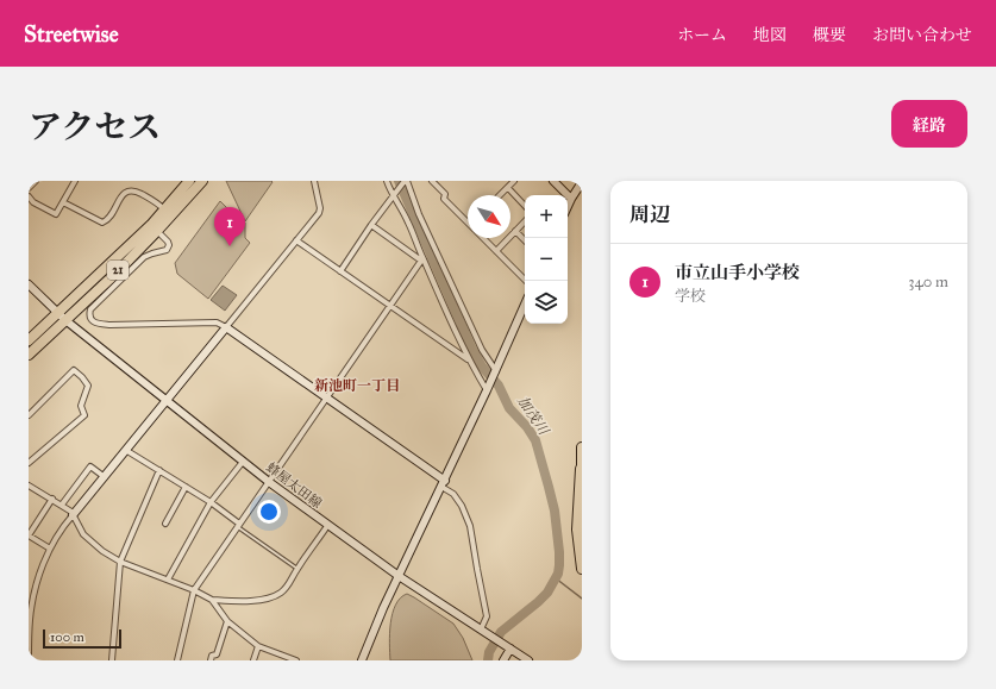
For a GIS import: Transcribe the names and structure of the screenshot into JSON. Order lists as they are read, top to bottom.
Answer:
{
  "streets": {
    "highway": ["21"],
    "street": ["蜂屋太田線"]
  },
  "crossings": [
    ["21", "蜂屋太田線"]
  ],
  "districts": ["新池町一丁目"],
  "water": ["加茂川"],
  "scale_bar": "100 m",
  "north": "bottom right",
  "page": {
    "header": "Streetwise",
    "nav": [
      "ホーム",
      "地図",
      "概要",
      "お問い合わせ"
    ],
    "title": "アクセス",
    "buttons": "経路",
    "heading": "周辺",
    "map_buttons": ["+", "−"],
    "pins": "1",
    "list": [
      {
        "mark": "1",
        "name": "市立山手小学校",
        "note": "学校",
        "value": "340 m"
      }
    ],
    "scale": "100 m"
  }
}
